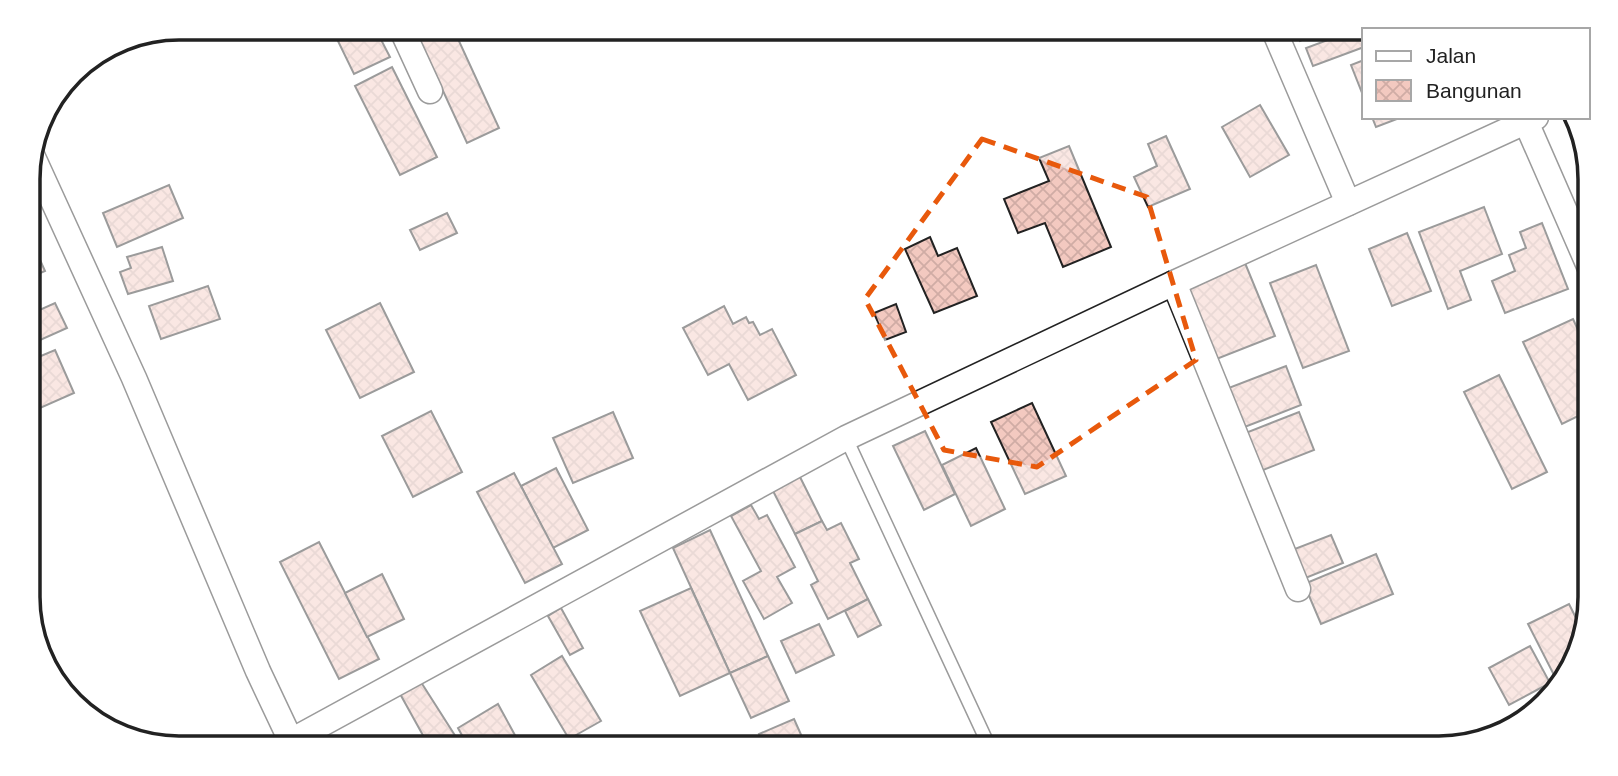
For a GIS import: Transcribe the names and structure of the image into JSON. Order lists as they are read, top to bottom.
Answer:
{
  "legend": ["Jalan", "Bangunan"]
}
